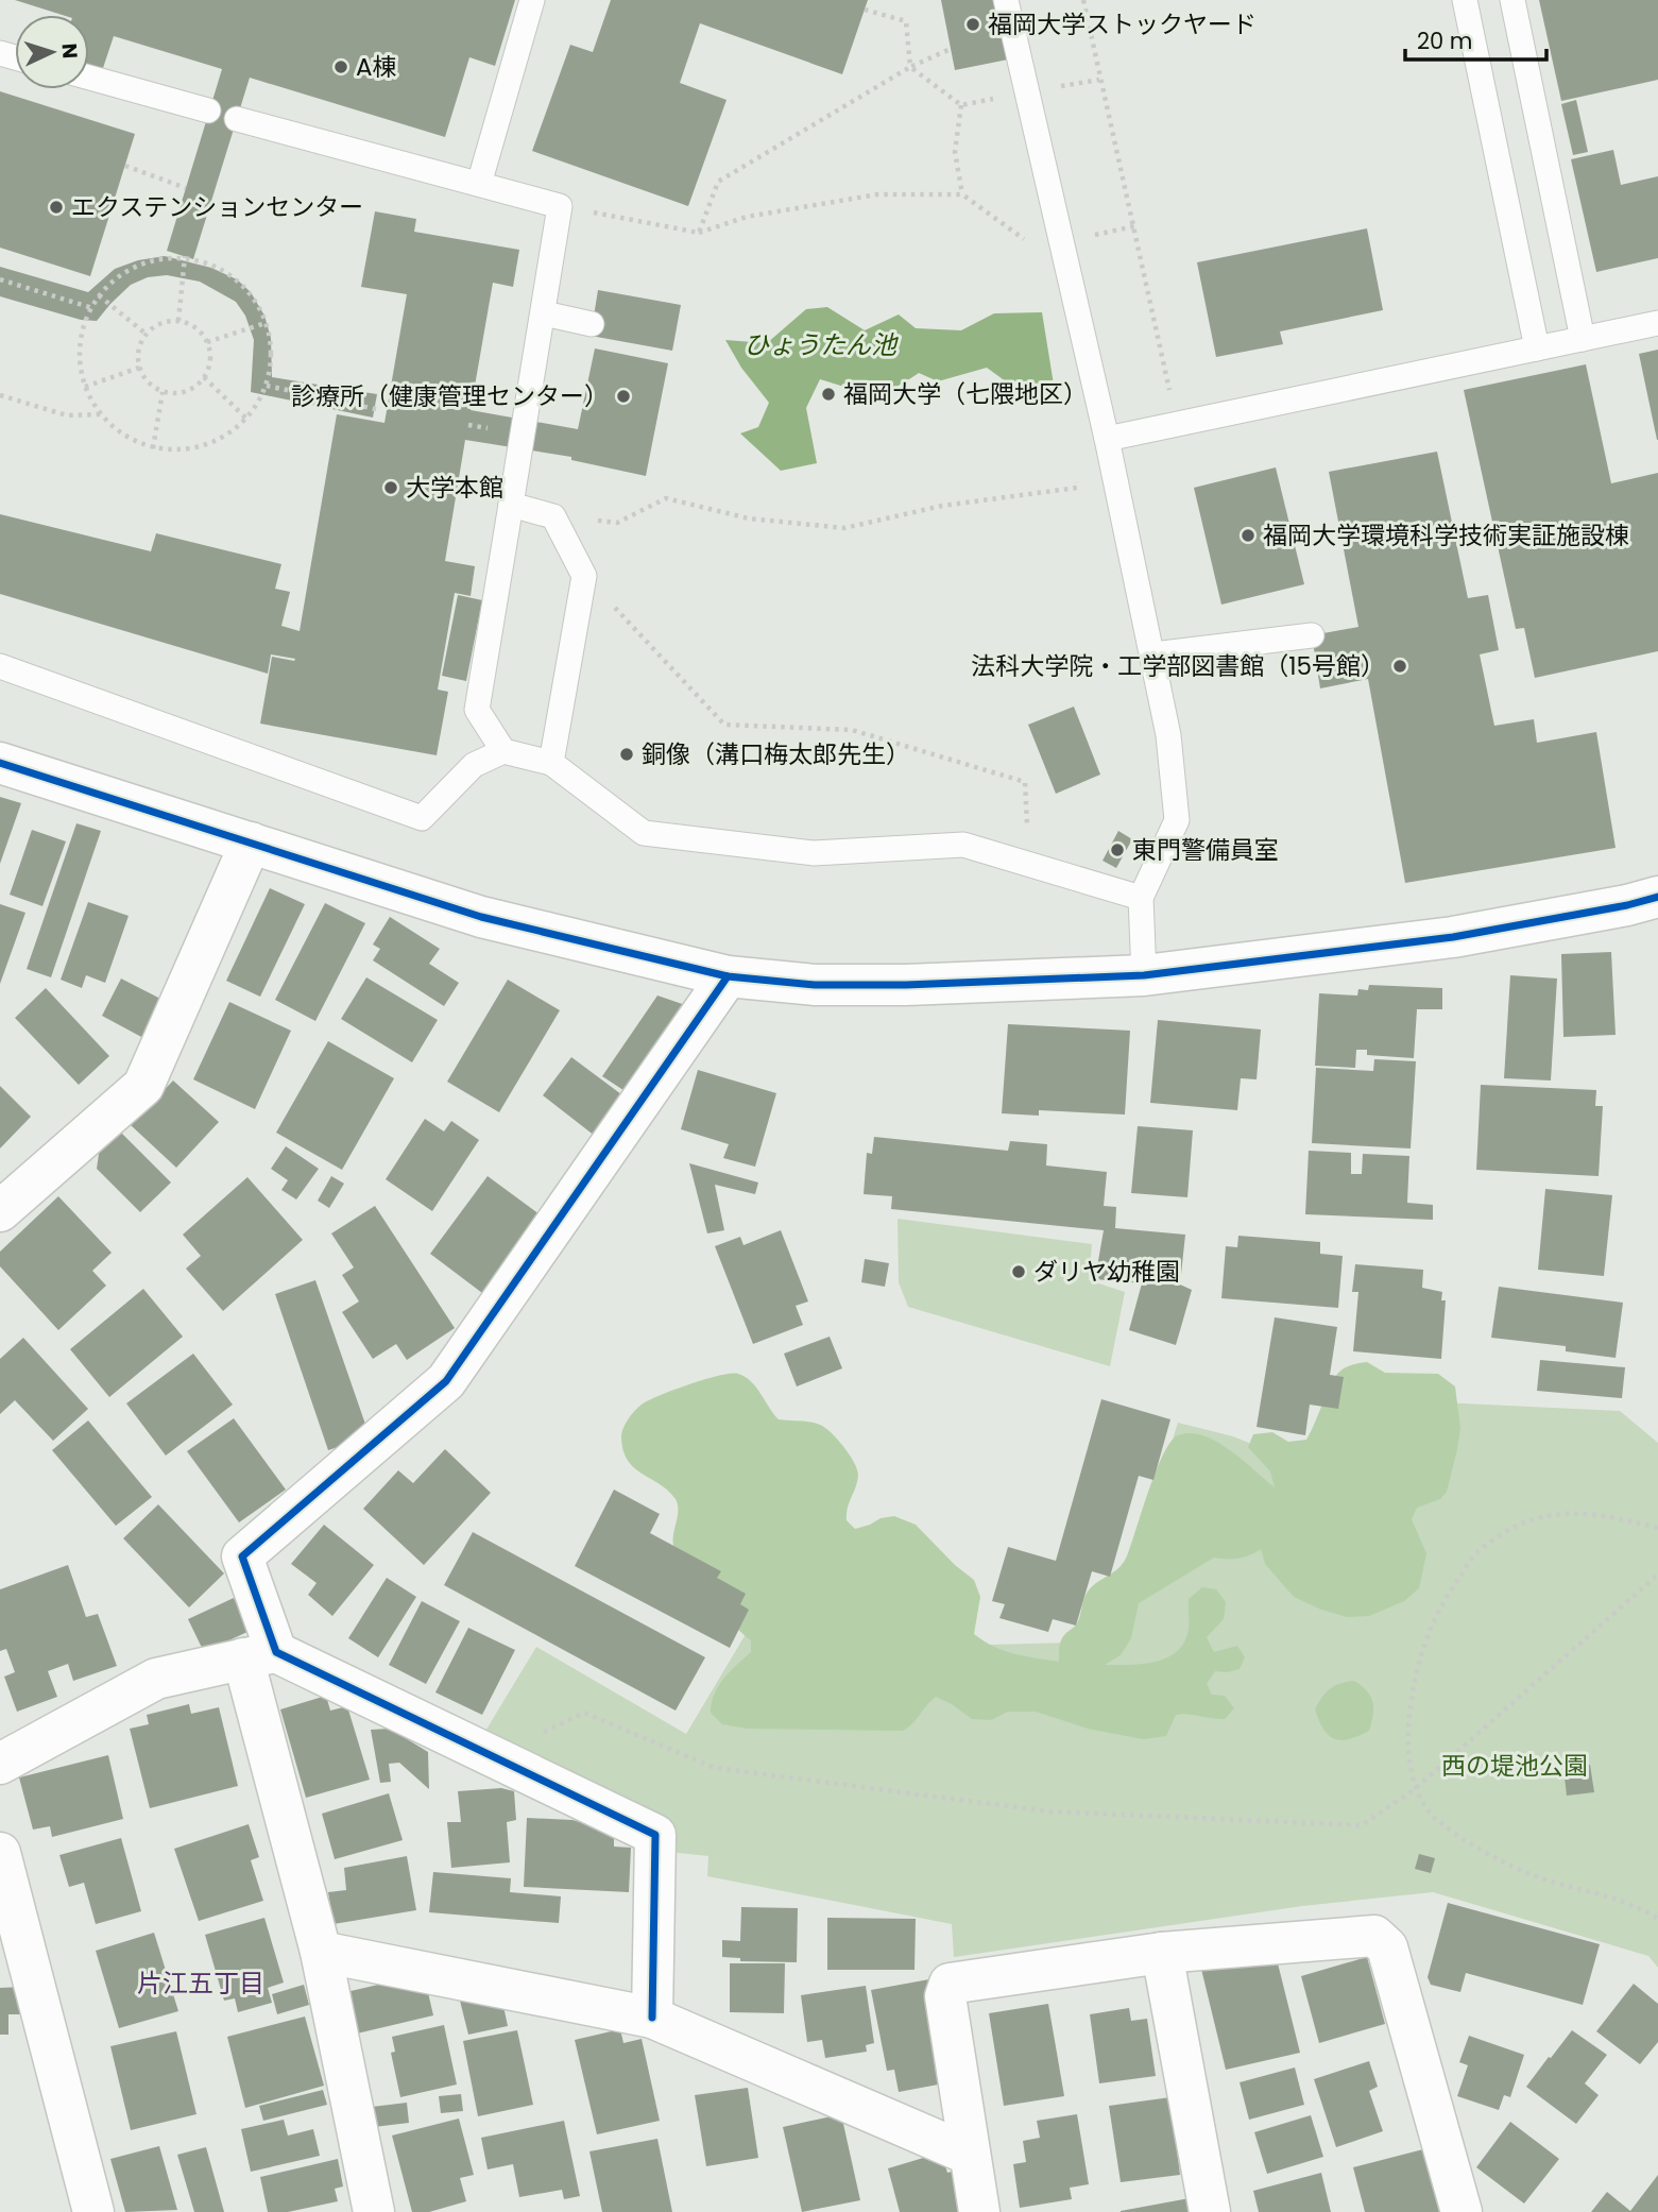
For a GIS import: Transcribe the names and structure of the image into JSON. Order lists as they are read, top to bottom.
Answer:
{
  "districts": ["片江五丁目"],
  "water": ["ひょうたん池"],
  "parks": ["西の堤池公園"],
  "places": [
    "福岡大学ストックヤード",
    "A棟",
    "エクステンションセンター",
    "福岡大学（七隈地区）",
    "診療所（健康管理センター）",
    "大学本館",
    "福岡大学環境科学技術実証施設棟",
    "法科大学院・工学部図書館（15号館）",
    "銅像（溝口梅太郎先生）",
    "東門警備員室",
    "ダリヤ幼稚園"
  ],
  "scale_bar": "20 m",
  "north": "right"
}
